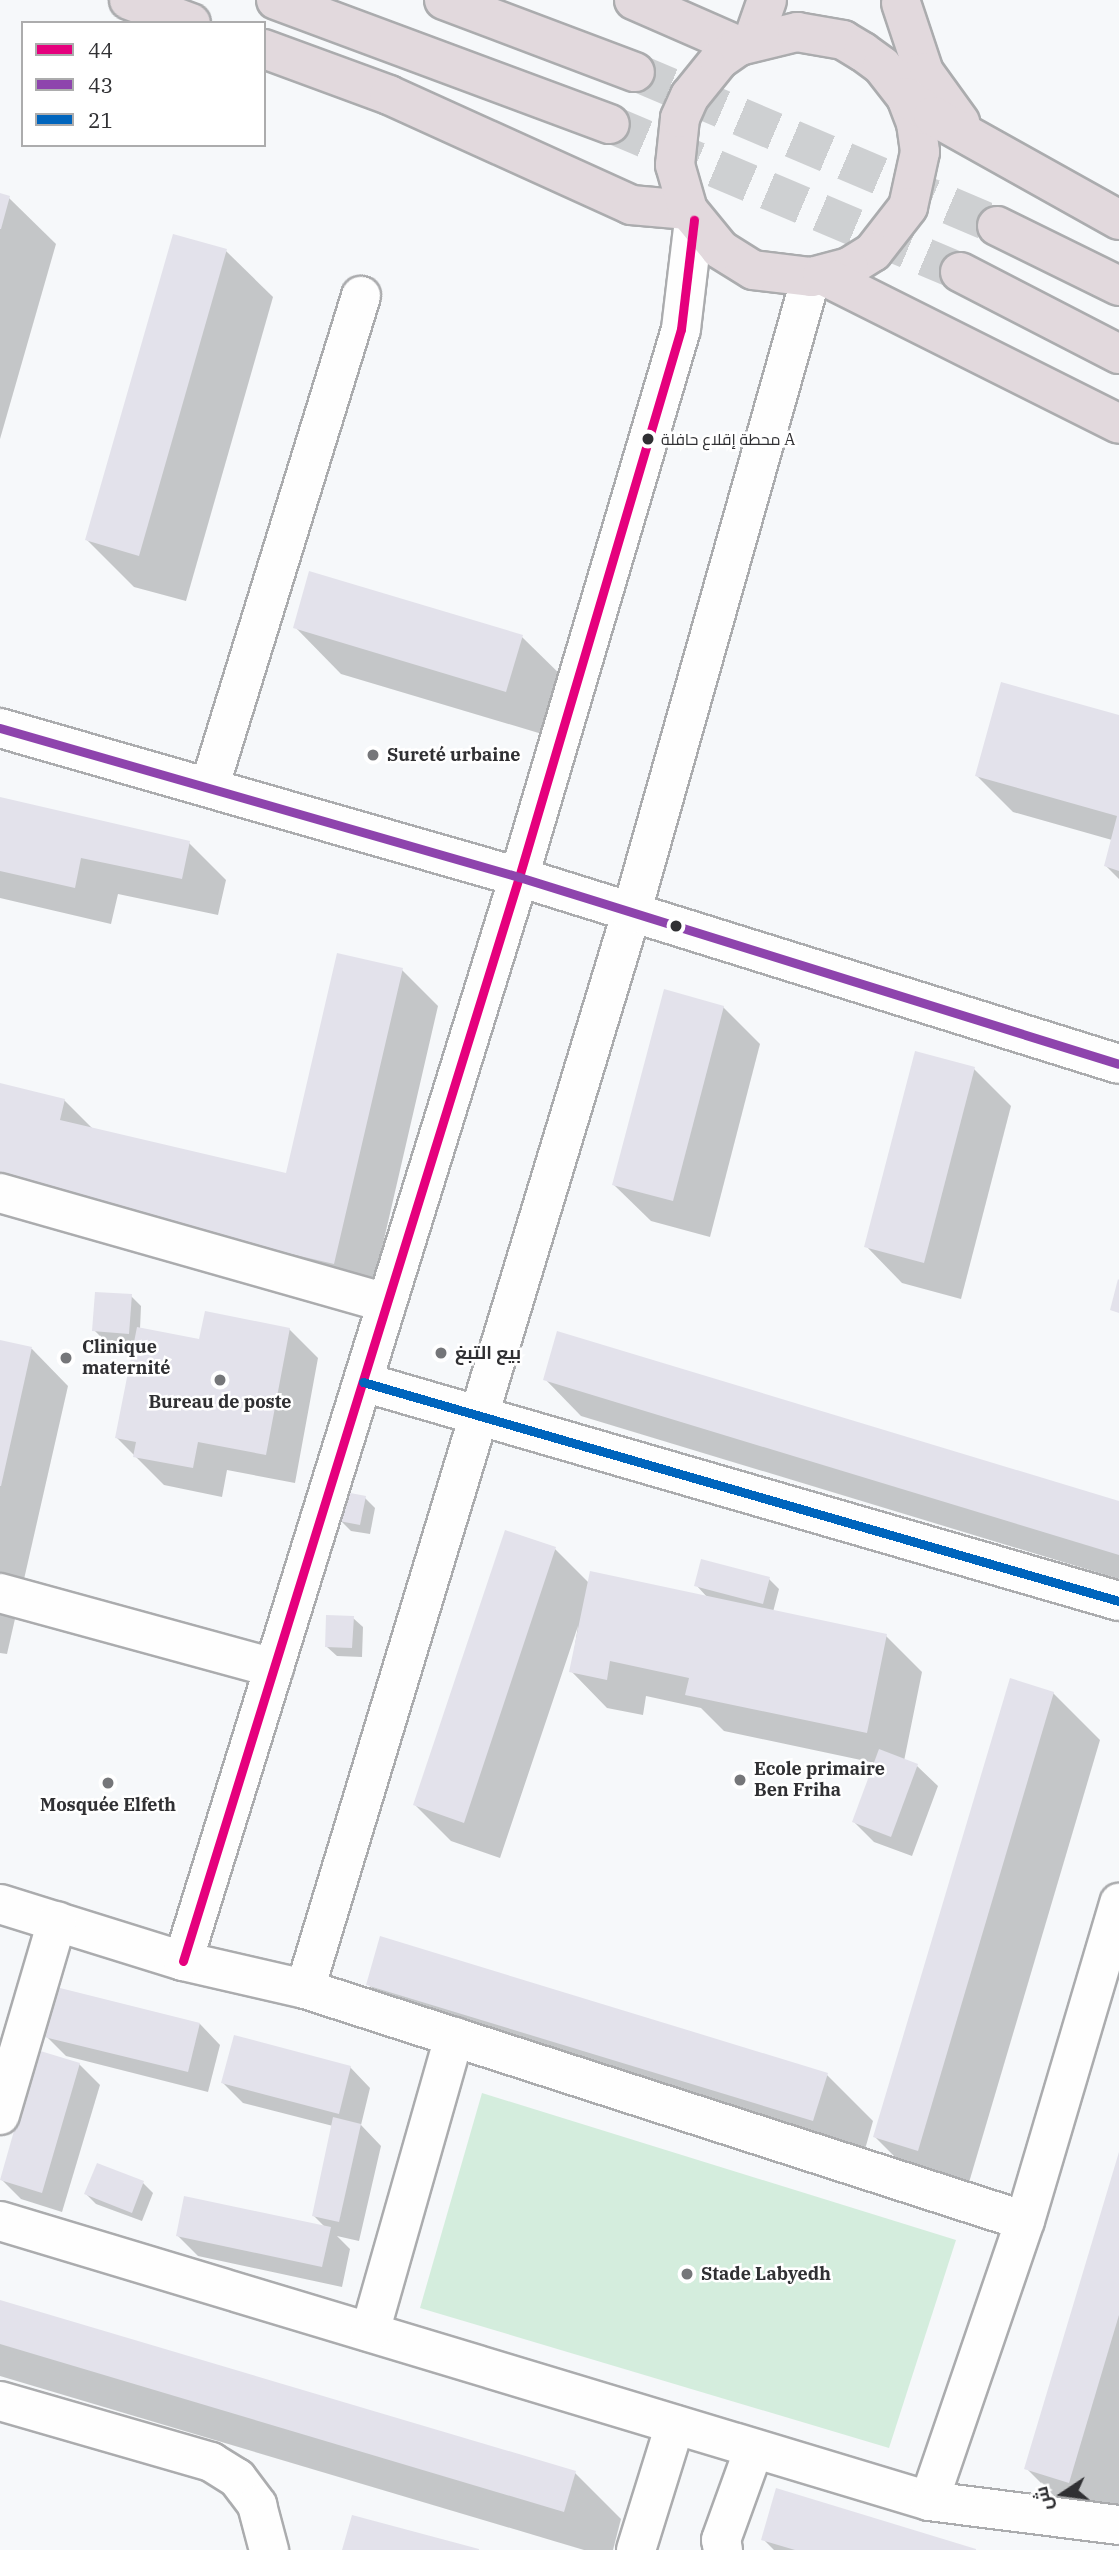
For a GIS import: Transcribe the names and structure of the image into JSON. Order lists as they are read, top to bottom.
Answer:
{
  "places": [
    "محطة إقلاع حافلة A",
    "Sureté urbaine",
    "بيع التبغ",
    "Clinique maternité",
    "Bureau de poste",
    "Ecole primaire Ben Friha",
    "Mosquée Elfeth",
    "Stade Labyedh"
  ],
  "lines": ["transit line 44", "transit line 43", "transit line 21"],
  "legend": ["44", "43", "21"],
  "north": "left"
}
